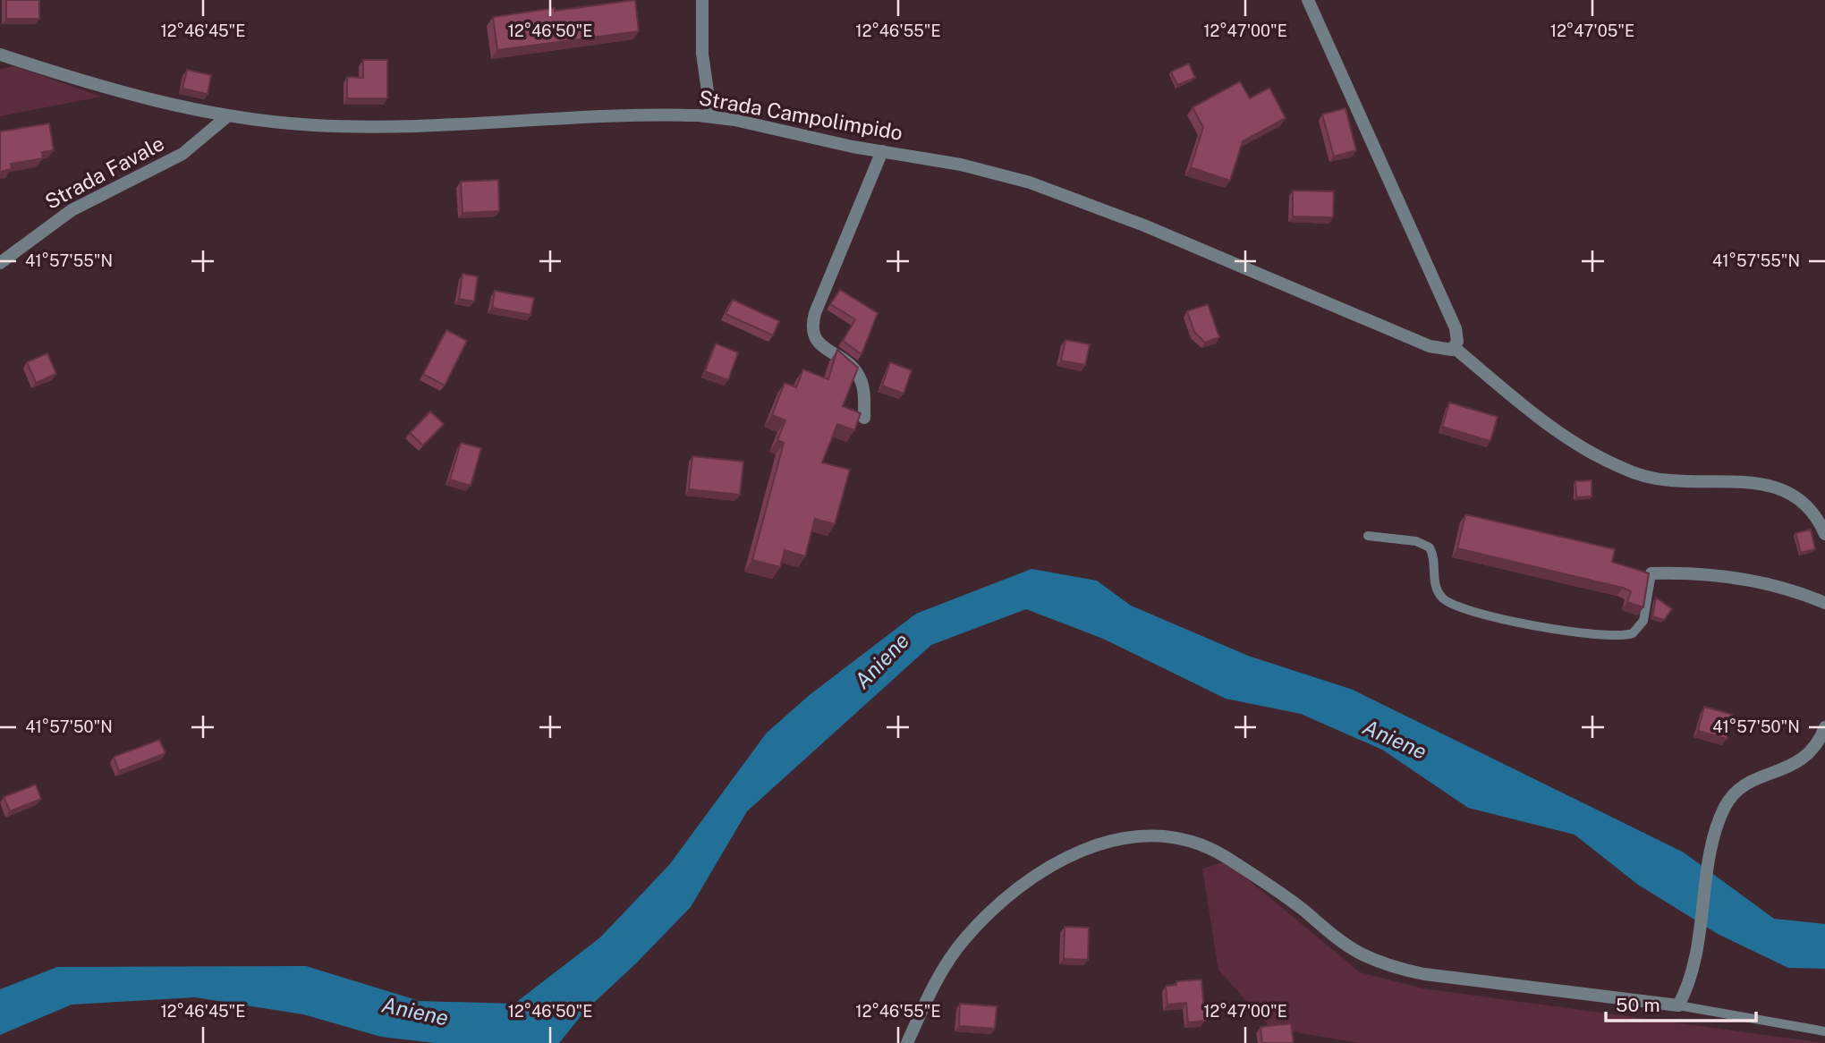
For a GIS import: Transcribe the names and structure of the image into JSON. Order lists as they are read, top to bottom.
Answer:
{
  "streets": {
    "street": ["Strada Campolimpido", "Strada Favale"]
  },
  "crossings": [
    ["Strada Campolimpido", "Strada Favale"]
  ],
  "water": ["Aniene"],
  "scale_bar": "50 m",
  "coordinates": [
    "12°46'45\"E",
    "12°46'50\"E",
    "12°46'55\"E",
    "12°47'00\"E",
    "12°47'05\"E",
    "41°57'55\"N",
    "41°57'50\"N"
  ]
}
